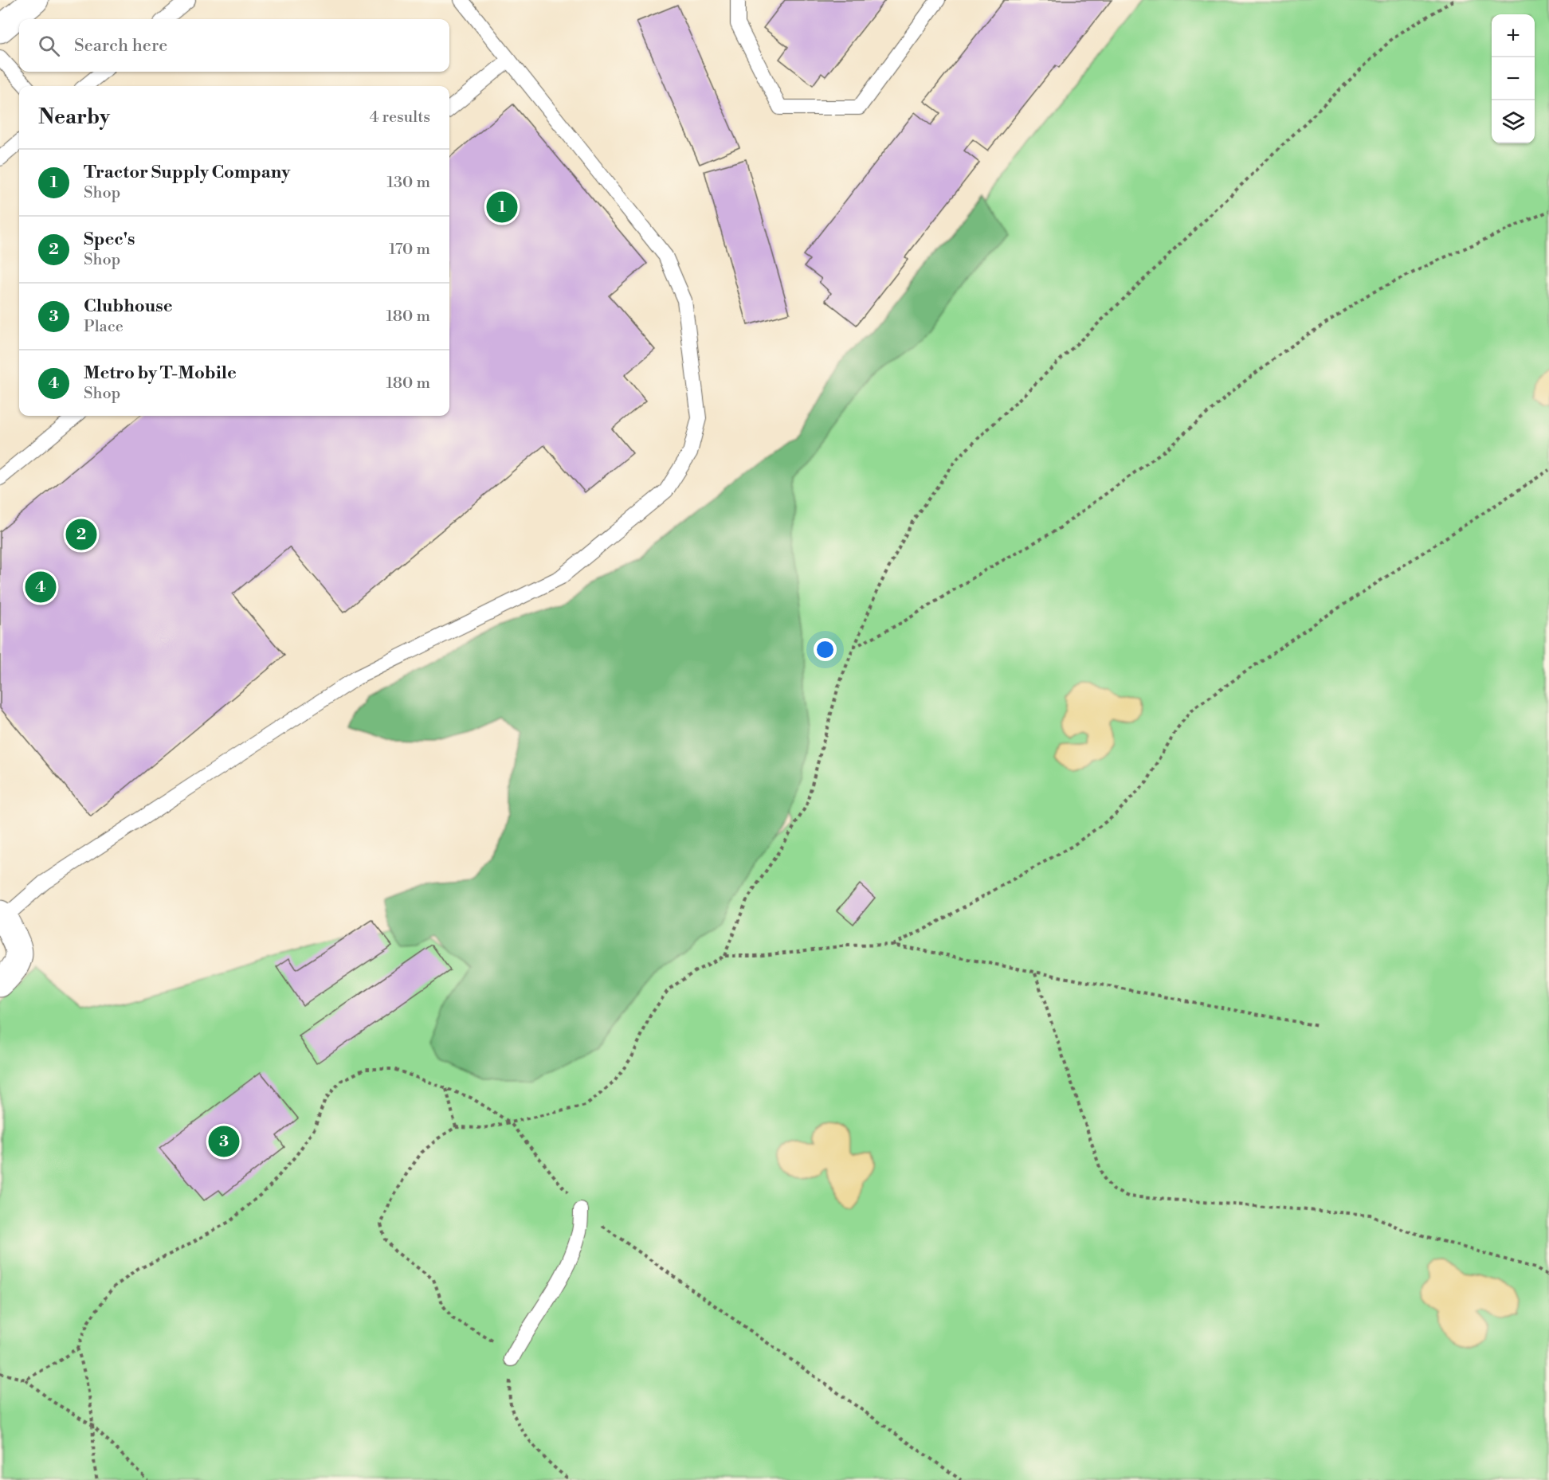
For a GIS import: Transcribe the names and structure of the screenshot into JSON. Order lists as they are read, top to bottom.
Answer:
{
  "page": {
    "map_buttons": ["+", "−"],
    "search": "Search here",
    "heading": ["Nearby", "4 results"],
    "list": [
      {
        "mark": "1",
        "name": "Tractor Supply Company",
        "note": "Shop",
        "value": "130 m"
      },
      {
        "mark": "2",
        "name": "Spec's",
        "note": "Shop",
        "value": "170 m"
      },
      {
        "mark": "3",
        "name": "Clubhouse",
        "note": "Place",
        "value": "180 m"
      },
      {
        "mark": "4",
        "name": "Metro by T-Mobile",
        "note": "Shop",
        "value": "180 m"
      }
    ],
    "pins": [
      "1",
      "2",
      "4",
      "3"
    ]
  }
}
